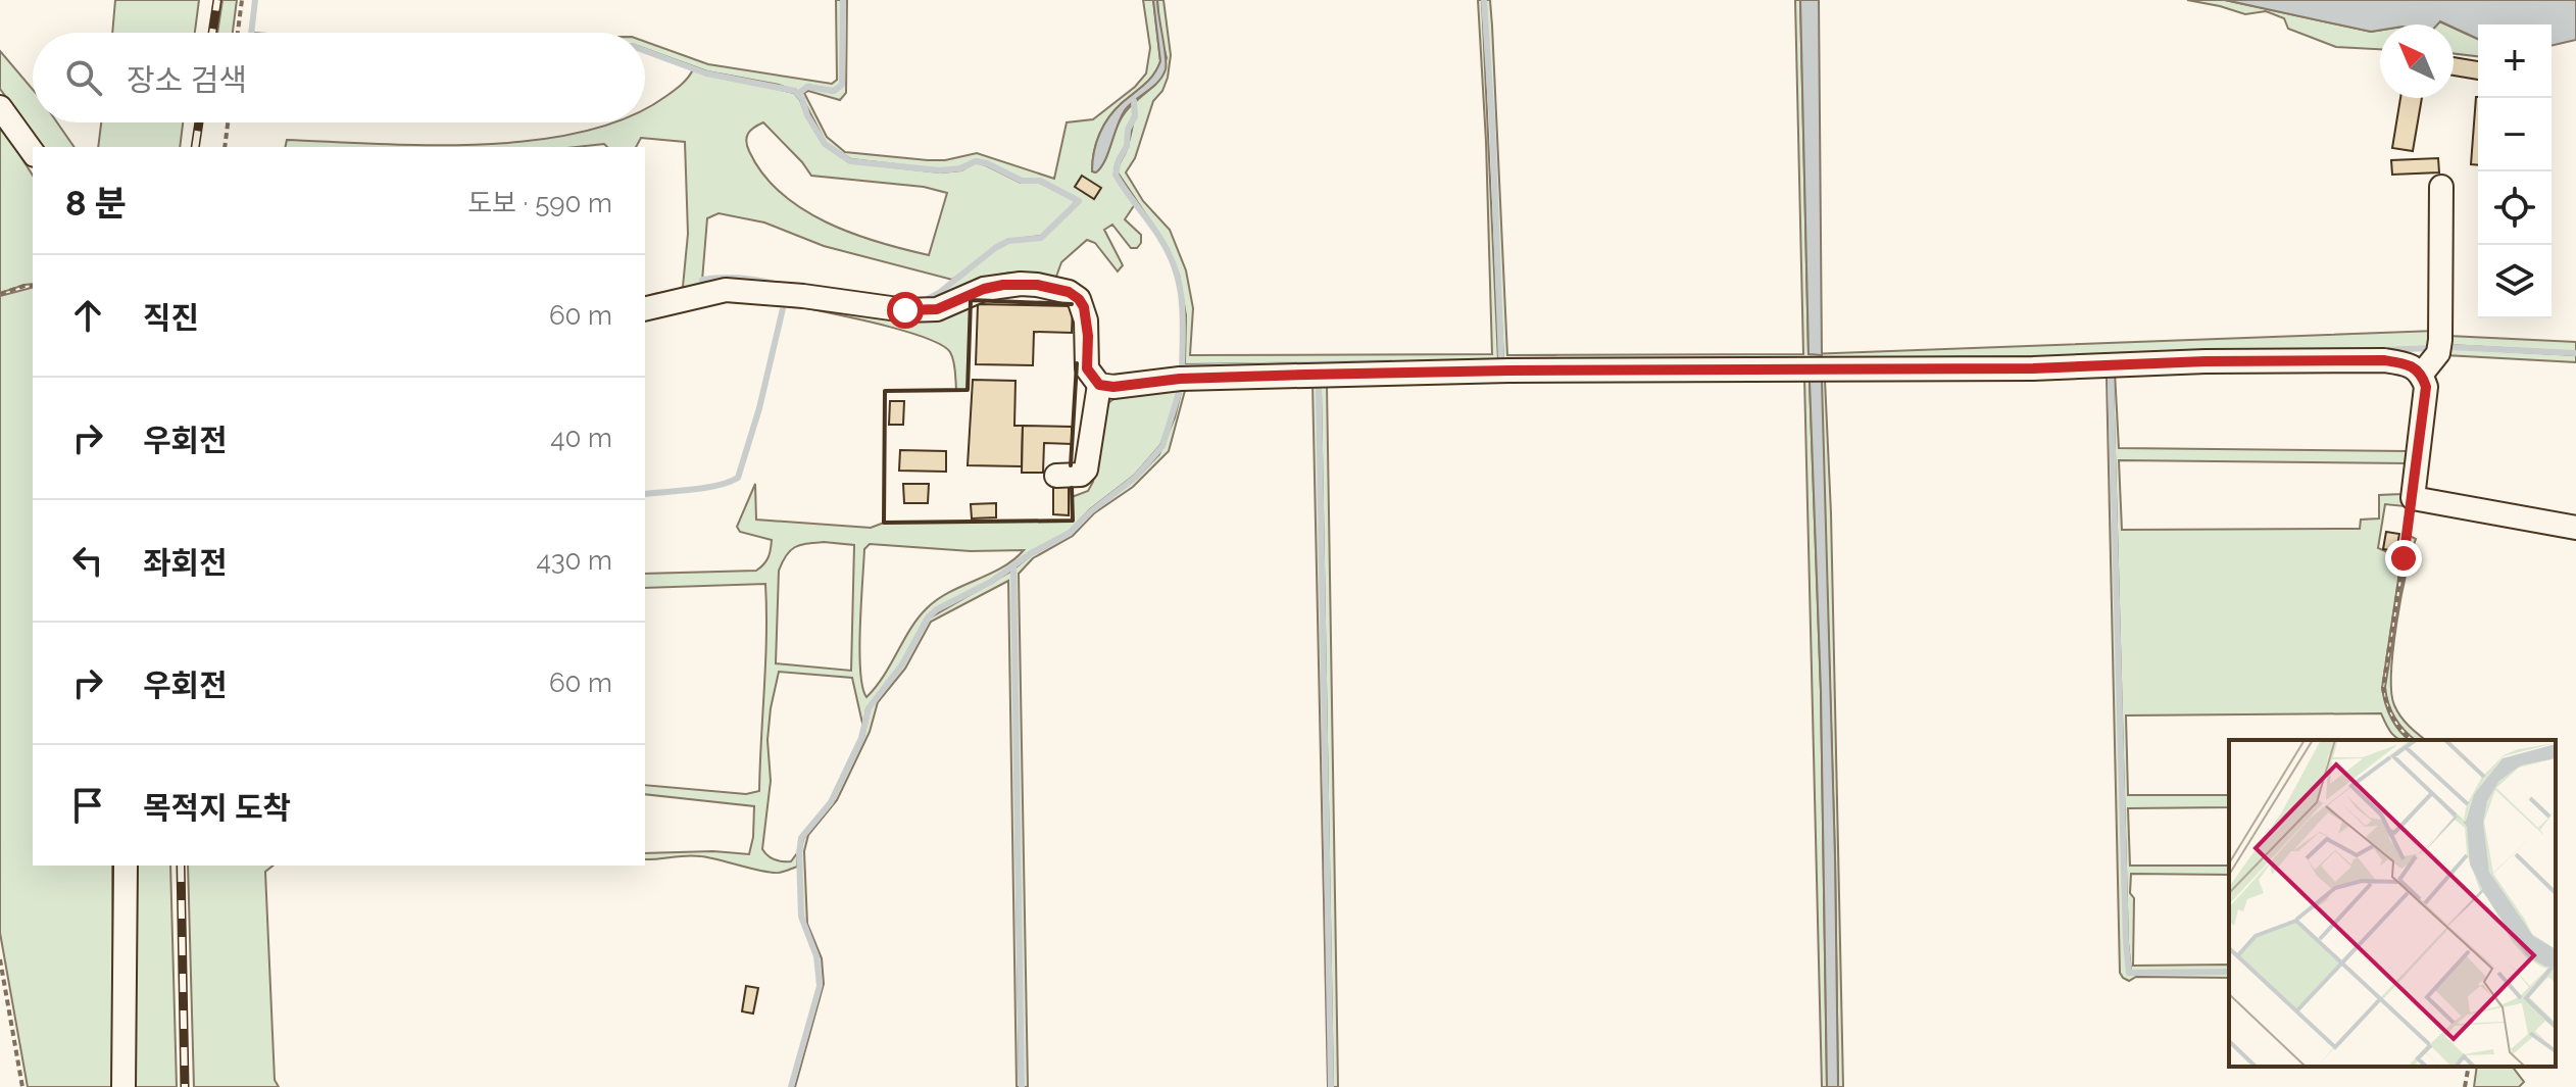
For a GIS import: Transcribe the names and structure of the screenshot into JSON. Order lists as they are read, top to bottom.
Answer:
{
  "north": "top left",
  "page": {
    "map_buttons": ["+", "−"],
    "search": "장소 검색",
    "heading": ["8 분", "도보 · 590 m"],
    "list": [
      ["직진", "60 m"],
      ["우회전", "40 m"],
      ["좌회전", "430 m"],
      ["우회전", "60 m"],
      "목적지 도착"
    ]
  }
}
